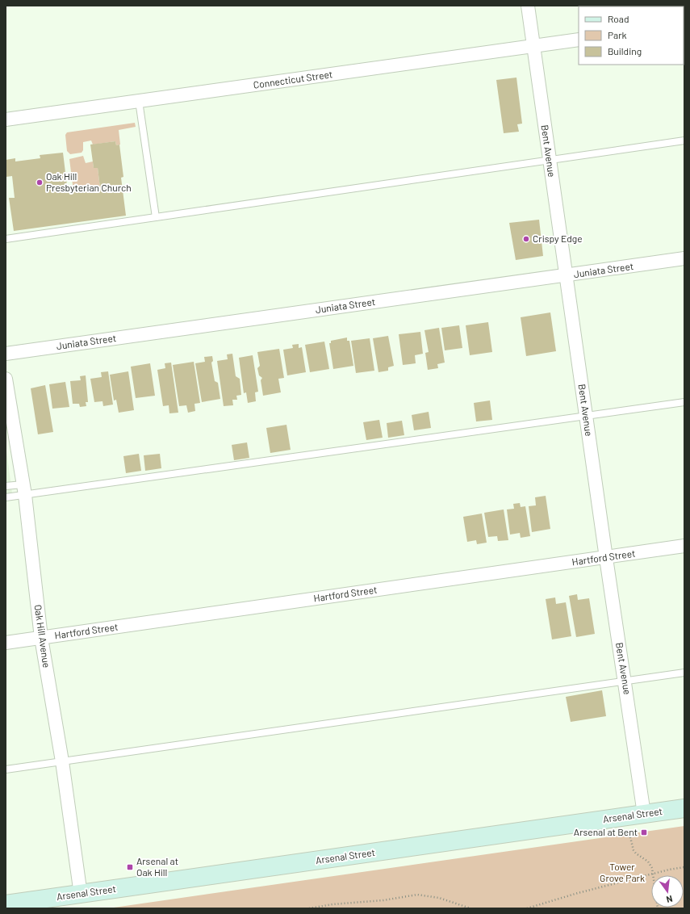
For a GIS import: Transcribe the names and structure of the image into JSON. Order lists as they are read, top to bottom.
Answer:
{
  "streets": {
    "main road": ["Arsenal Street"],
    "street": [
      "Connecticut Street",
      "Bent Avenue",
      "Juniata Street",
      "Hartford Street",
      "Oak Hill Avenue"
    ]
  },
  "crossings": [
    ["Connecticut Street", "Bent Avenue"],
    ["Bent Avenue", "Juniata Street"],
    ["Bent Avenue", "Hartford Street"],
    ["Bent Avenue", "Arsenal Street"],
    ["Hartford Street", "Oak Hill Avenue"],
    ["Oak Hill Avenue", "Arsenal Street"]
  ],
  "parks": ["Tower Grove Park"],
  "places": {
    "other": ["Oak Hill Presbyterian Church", "Crispy Edge"],
    "transit": ["Arsenal at Bent", "Arsenal at Oak Hill"]
  },
  "legend": ["Road", "Park", "Building"],
  "north": "bottom"
}
